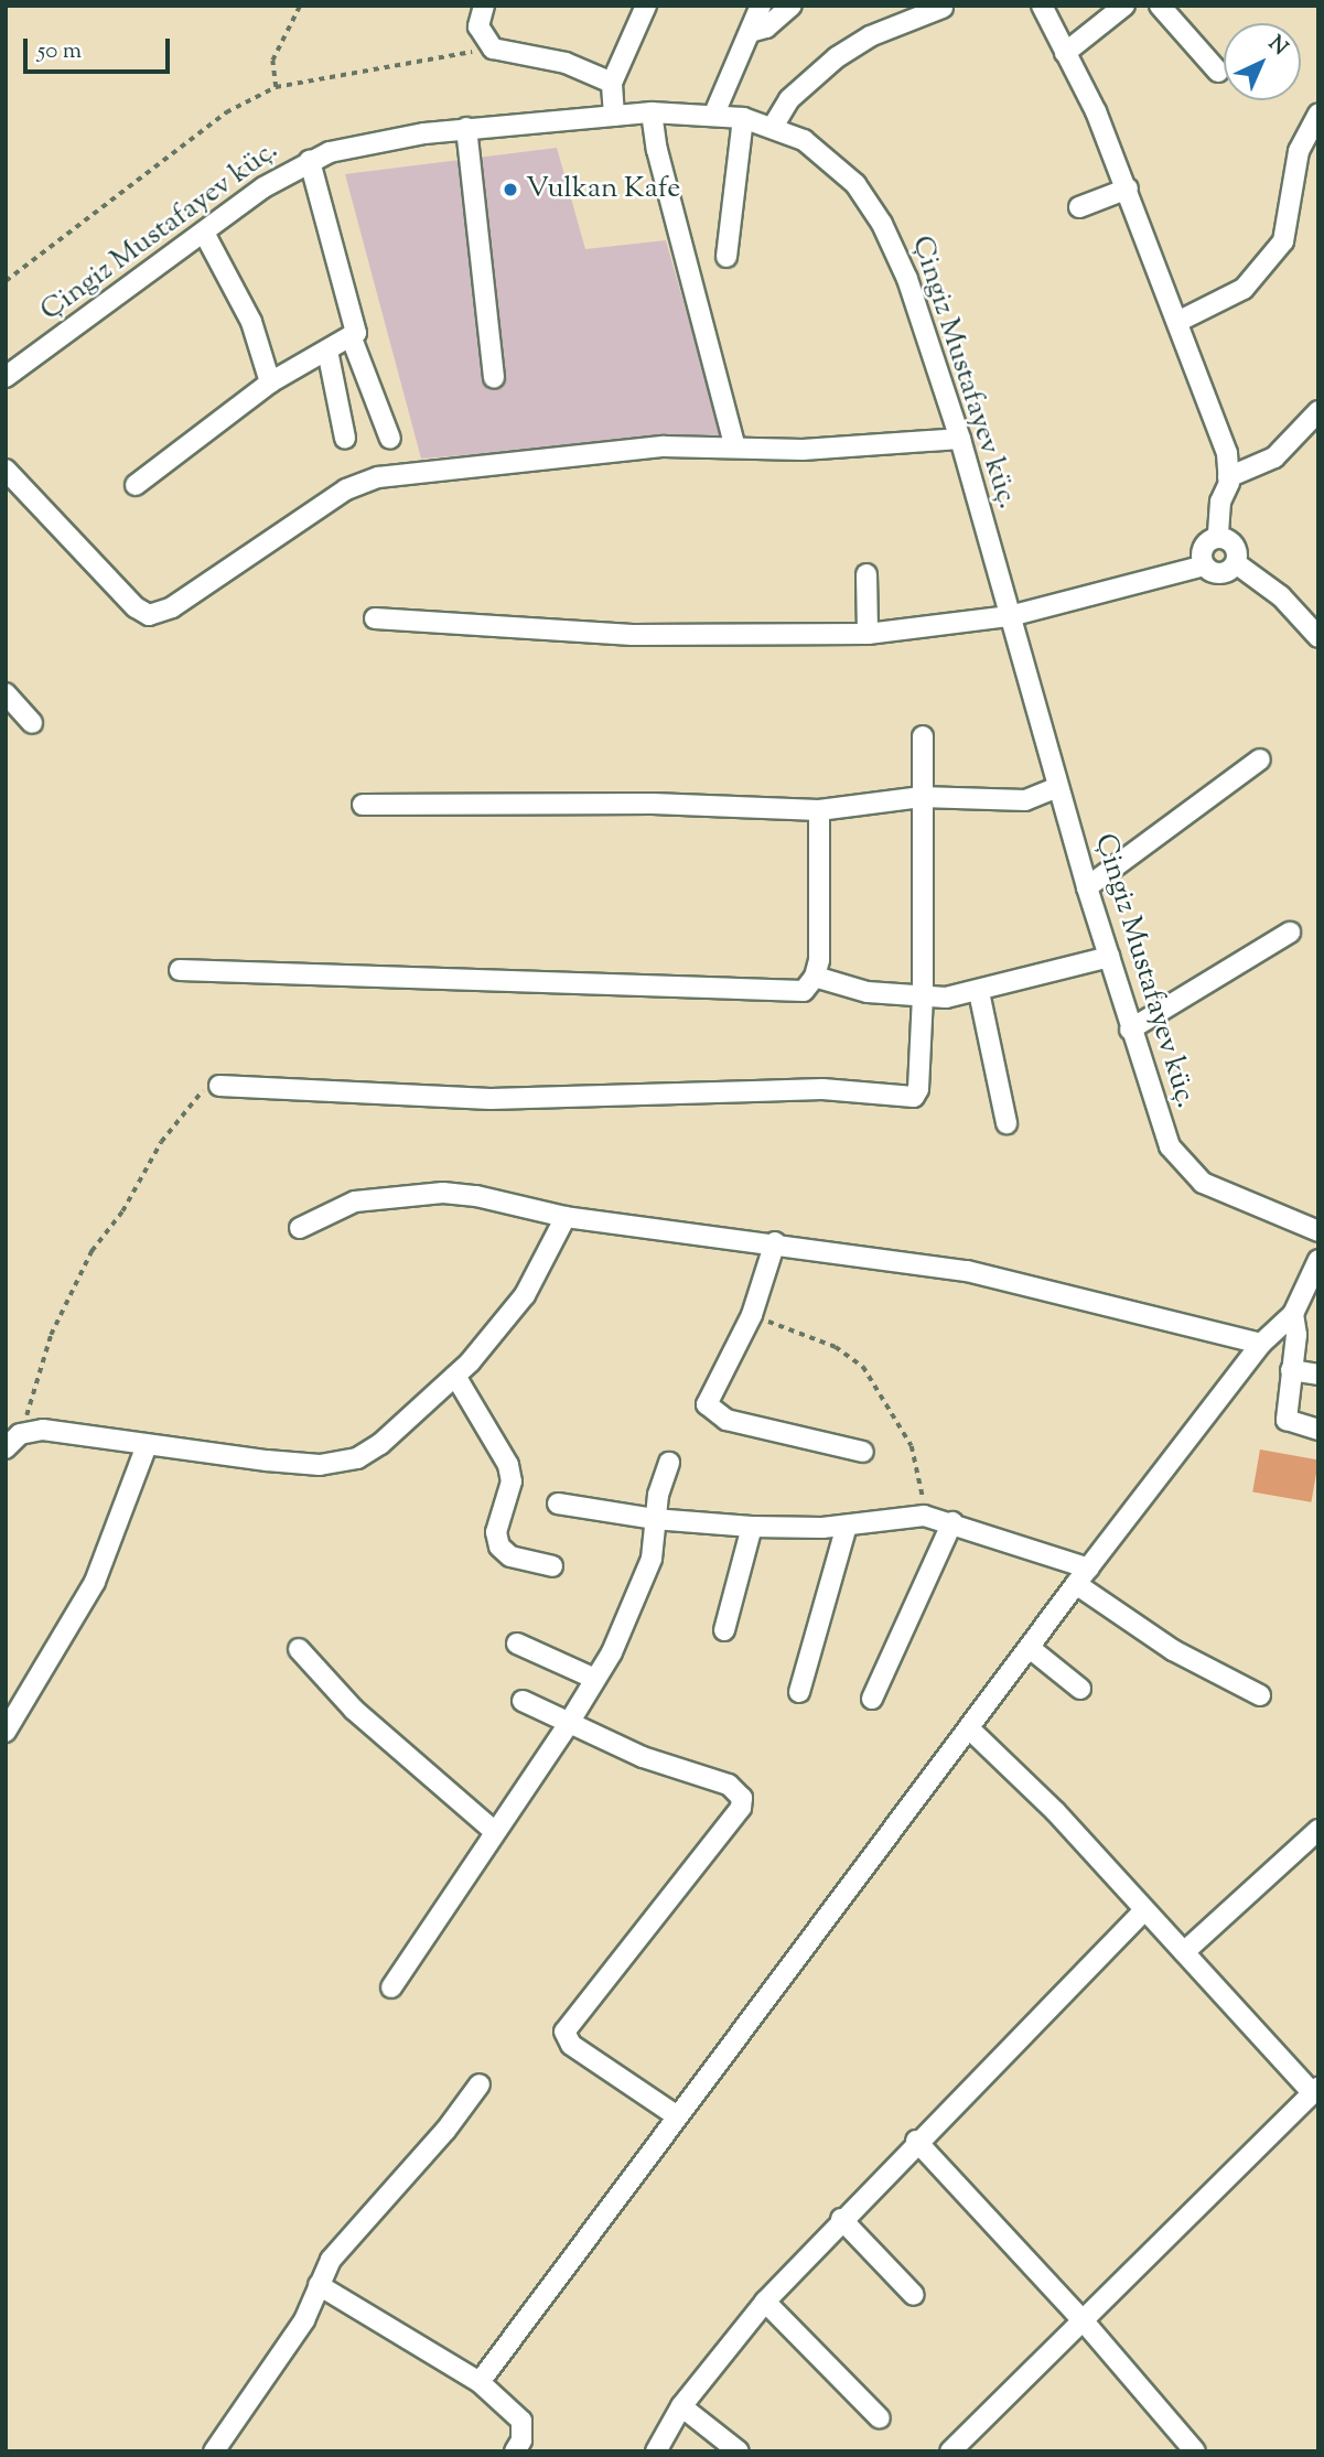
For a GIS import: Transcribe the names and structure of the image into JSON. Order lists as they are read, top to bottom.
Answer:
{
  "streets": {
    "street": ["Çingiz Mustafayev küç."]
  },
  "places": ["Vulkan Kafe"],
  "scale_bar": "50 m",
  "north": "top right"
}
